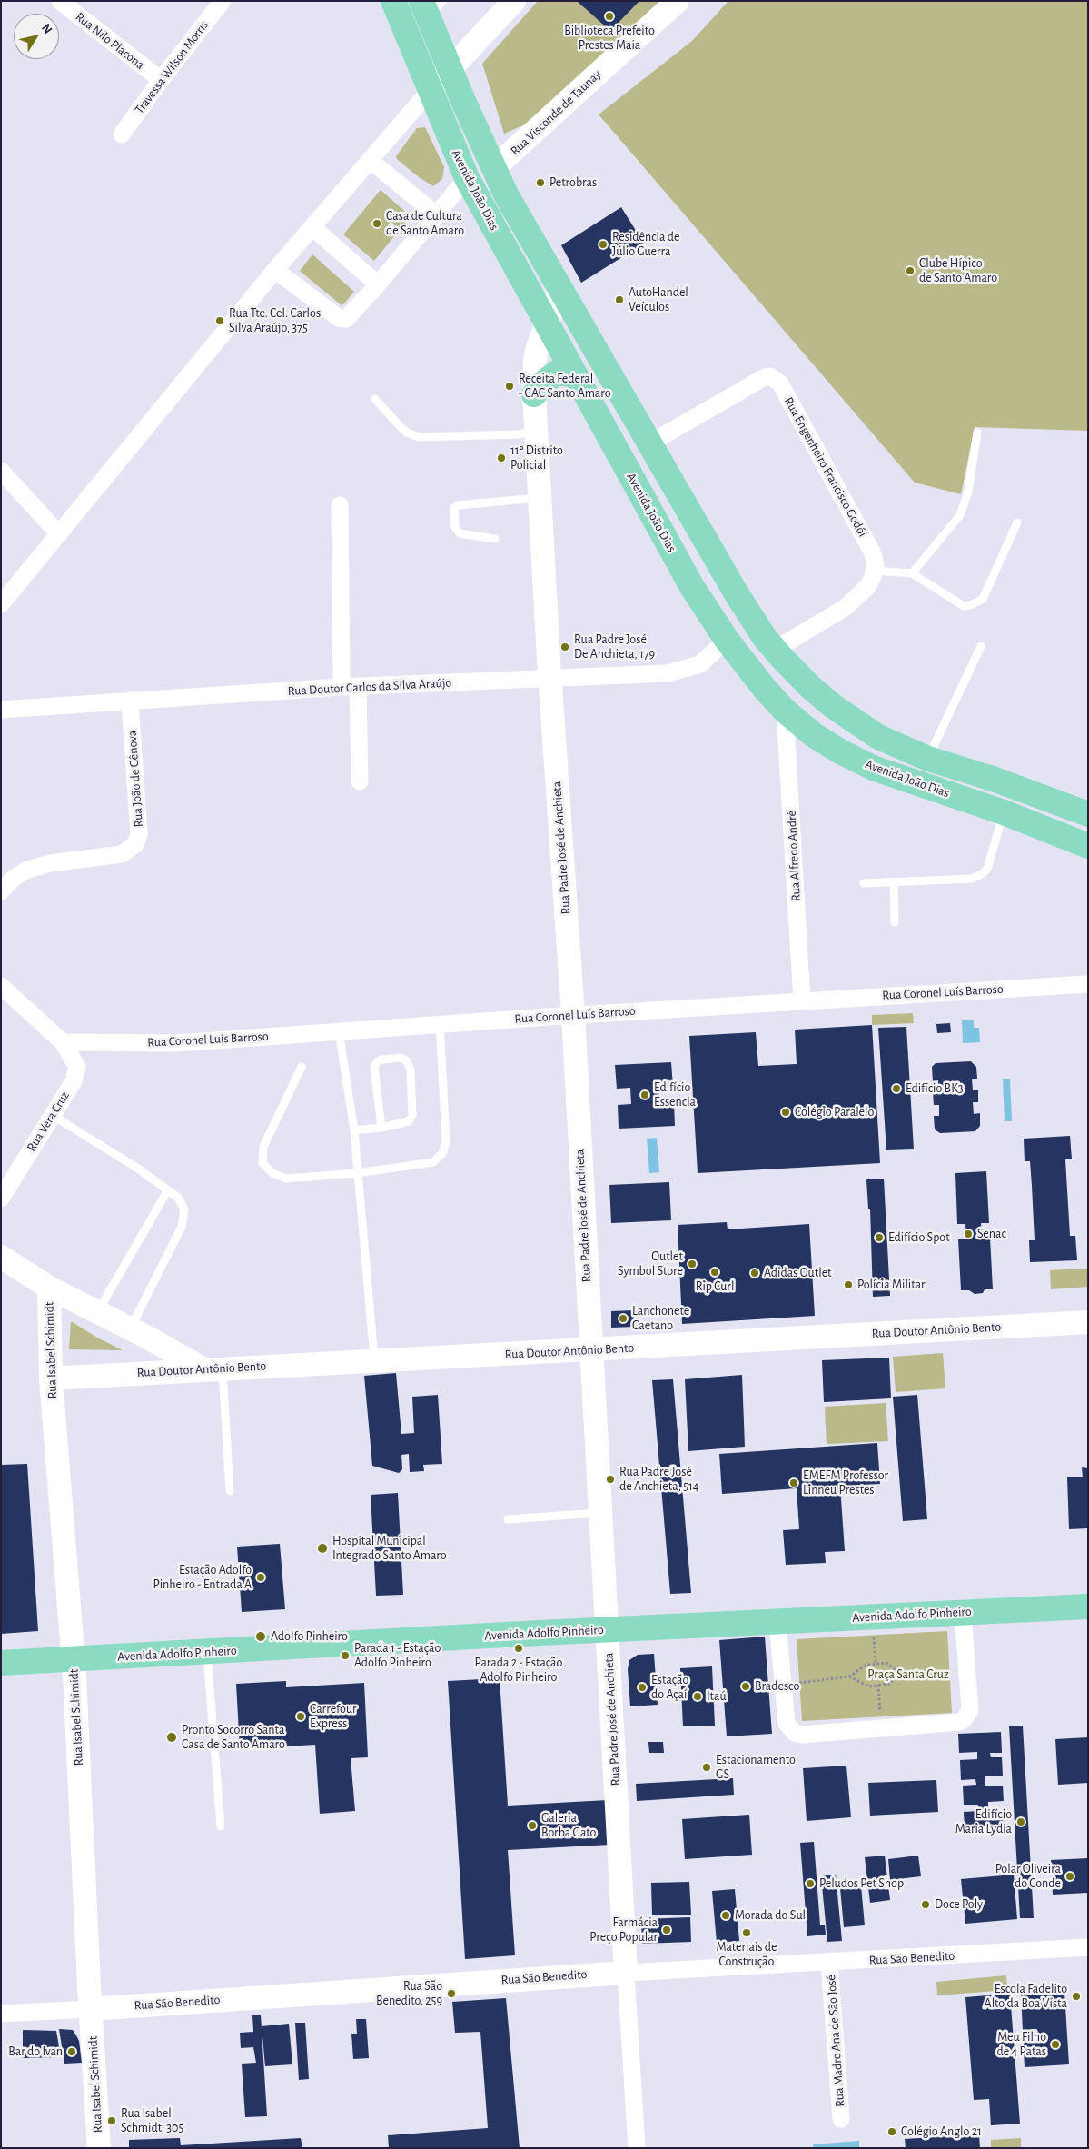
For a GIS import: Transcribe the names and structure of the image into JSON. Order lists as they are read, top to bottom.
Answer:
{
  "streets": {
    "main road": ["Avenida João Dias", "Avenida Adolfo Pinheiro"],
    "street": [
      "Rua Nilo Placona",
      "Travessa Wilson Morris",
      "Rua Visconde de Taunay",
      "Rua Engenheiro Francisco Godói",
      "Rua Doutor Carlos da Silva Araújo",
      "Rua João de Gênova",
      "Rua Padre José de Anchieta",
      "Rua Alfredo André",
      "Rua Coronel Luís Barroso",
      "Rua Vera Cruz",
      "Rua Doutor Antônio Bento",
      "Rua Isabel Schimidt",
      "Rua São Benedito",
      "Rua Madre Ana de São José"
    ]
  },
  "crossings": [
    ["Rua Nilo Placona", "Travessa Wilson Morris"],
    ["Rua Visconde de Taunay", "Avenida João Dias"],
    ["Avenida João Dias", "Rua Engenheiro Francisco Godói"],
    ["Avenida João Dias", "Rua Doutor Carlos da Silva Araújo"],
    ["Avenida João Dias", "Rua Padre José de Anchieta"],
    ["Avenida João Dias", "Rua Alfredo André"],
    ["Rua Doutor Carlos da Silva Araújo", "Rua João de Gênova"],
    ["Rua Doutor Carlos da Silva Araújo", "Rua Padre José de Anchieta"],
    ["Rua Padre José de Anchieta", "Rua Coronel Luís Barroso"],
    ["Rua Padre José de Anchieta", "Rua Doutor Antônio Bento"],
    ["Rua Padre José de Anchieta", "Avenida Adolfo Pinheiro"],
    ["Rua Padre José de Anchieta", "Rua São Benedito"],
    ["Rua Alfredo André", "Rua Coronel Luís Barroso"],
    ["Rua Coronel Luís Barroso", "Rua Vera Cruz"],
    ["Rua Doutor Antônio Bento", "Rua Isabel Schimidt"],
    ["Rua Isabel Schimidt", "Avenida Adolfo Pinheiro"],
    ["Rua Isabel Schimidt", "Rua São Benedito"],
    ["Rua São Benedito", "Rua Madre Ana de São José"]
  ],
  "parks": ["Praça Santa Cruz"],
  "places": [
    "Biblioteca Prefeito Prestes Maia",
    "Petrobras",
    "Casa de Cultura de Santo Amaro",
    "Residência de Júlio Guerra",
    "Clube Hípico de Santo Amaro",
    "AutoHandel Veículos",
    "Rua Tte. Cel. Carlos Silva Araújo, 375",
    "Receita Federal - CAC Santo Amaro",
    "11º Distrito Policial",
    "Rua Padre José De Anchieta, 179",
    "Edifício BK3",
    "Edifício Essencia",
    "Colégio Paralelo",
    "Senac",
    "Edifício Spot",
    "Outlet Symbol Store",
    "Rip Curl",
    "Adidas Outlet",
    "Polícia Militar",
    "Lanchonete Caetano",
    "Rua Padre José de Anchieta, 514",
    "EMEFM Professor Linneu Prestes",
    "Hospital Municipal Integrado Santo Amaro",
    "Estação Adolfo Pinheiro - Entrada A",
    "Adolfo Pinheiro",
    "Parada 2 - Estação Adolfo Pinheiro",
    "Parada 1 - Estação Adolfo Pinheiro",
    "Bradesco",
    "Estação do Açaí",
    "Itaú",
    "Carrefour Express",
    "Pronto Socorro Santa Casa de Santo Amaro",
    "Estacionamento GS",
    "Edifício Maria Lydia",
    "Galeria Borba Gato",
    "Polar Oliveira do Conde",
    "Peludos Pet Shop",
    "Doce Poly",
    "Morada do Sul",
    "Farmácia Preço Popular",
    "Materiais de Construção",
    "Rua São Benedito, 259",
    "Escola Fadelito Alto da Boa Vista",
    "Meu Filho de 4 Patas",
    "Bar do Ivan",
    "Rua Isabel Schmidt, 305",
    "Colégio Anglo 21"
  ],
  "north": "top right"
}
